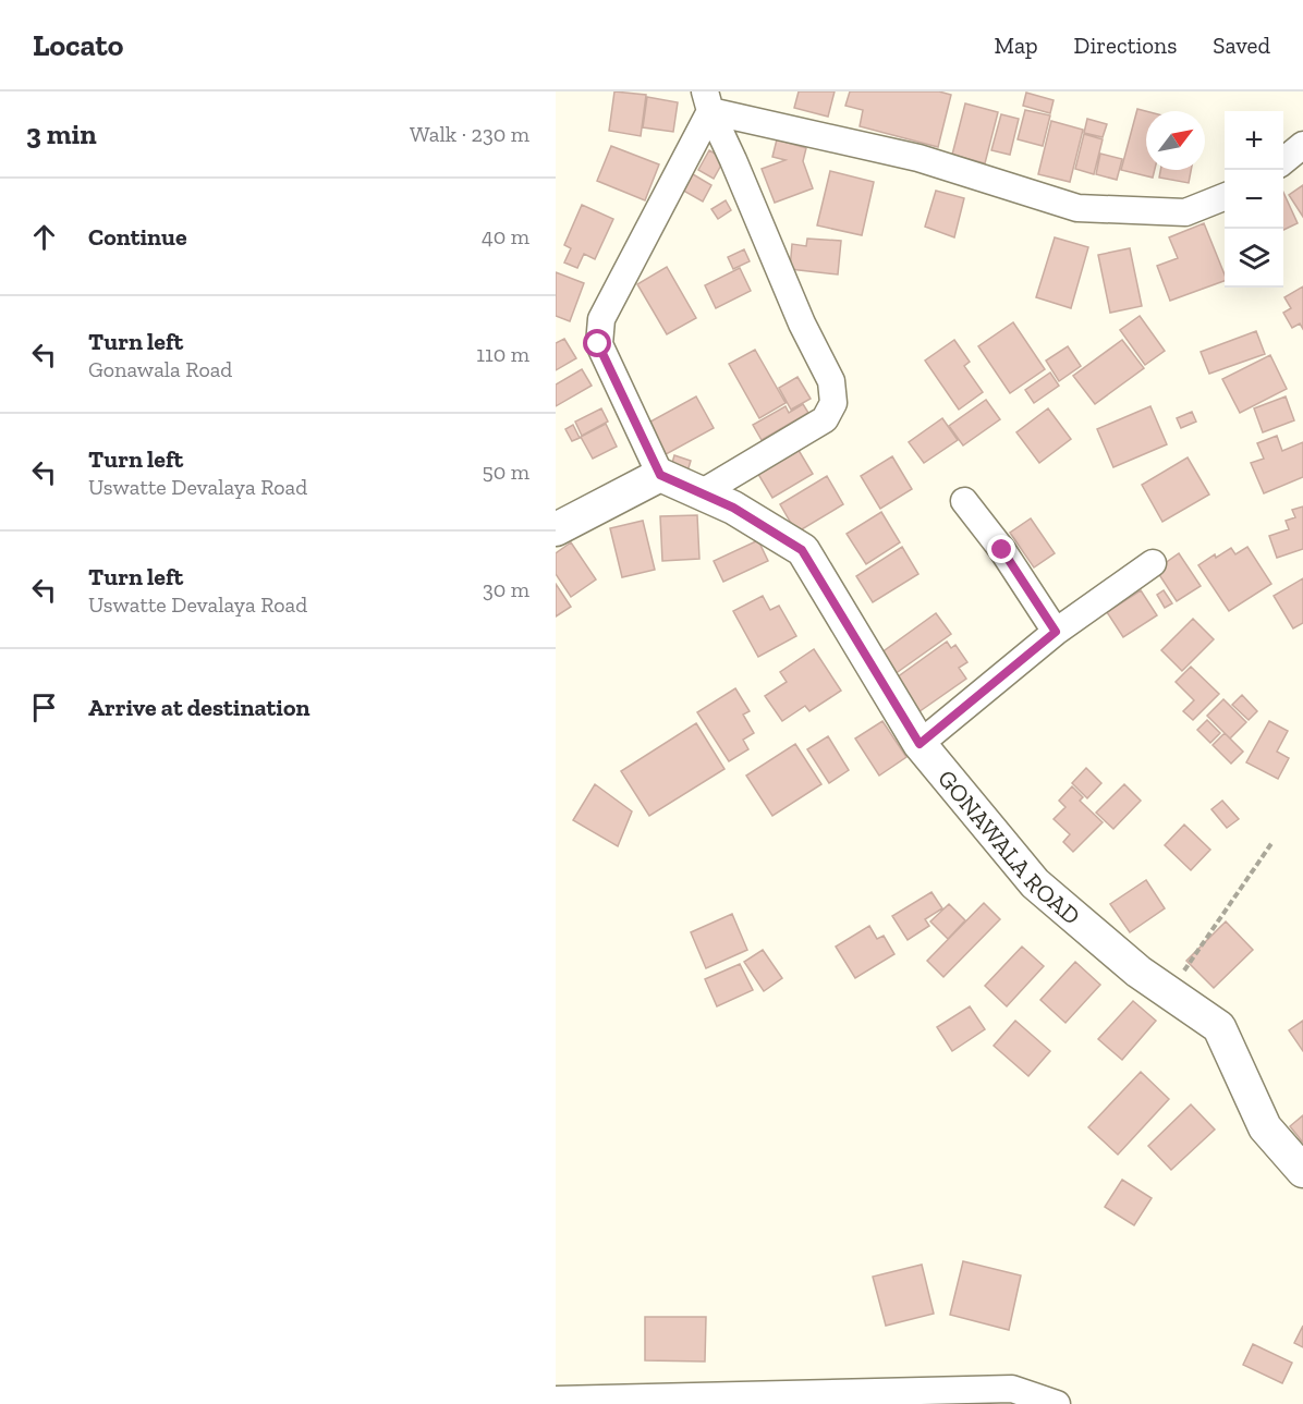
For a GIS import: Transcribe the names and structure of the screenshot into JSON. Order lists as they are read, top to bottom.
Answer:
{
  "streets": {
    "street": ["GONAWALA ROAD"]
  },
  "north": "top right",
  "page": {
    "header": "Locato",
    "nav": ["Map", "Directions", "Saved"],
    "heading": ["3 min", "Walk · 230 m"],
    "map_buttons": ["+", "−"],
    "list": [
      ["Continue", "40 m"],
      ["Turn left", "Gonawala Road", "110 m"],
      ["Turn left", "Uswatte Devalaya Road", "50 m"],
      ["Turn left", "Uswatte Devalaya Road", "30 m"],
      "Arrive at destination"
    ]
  }
}
